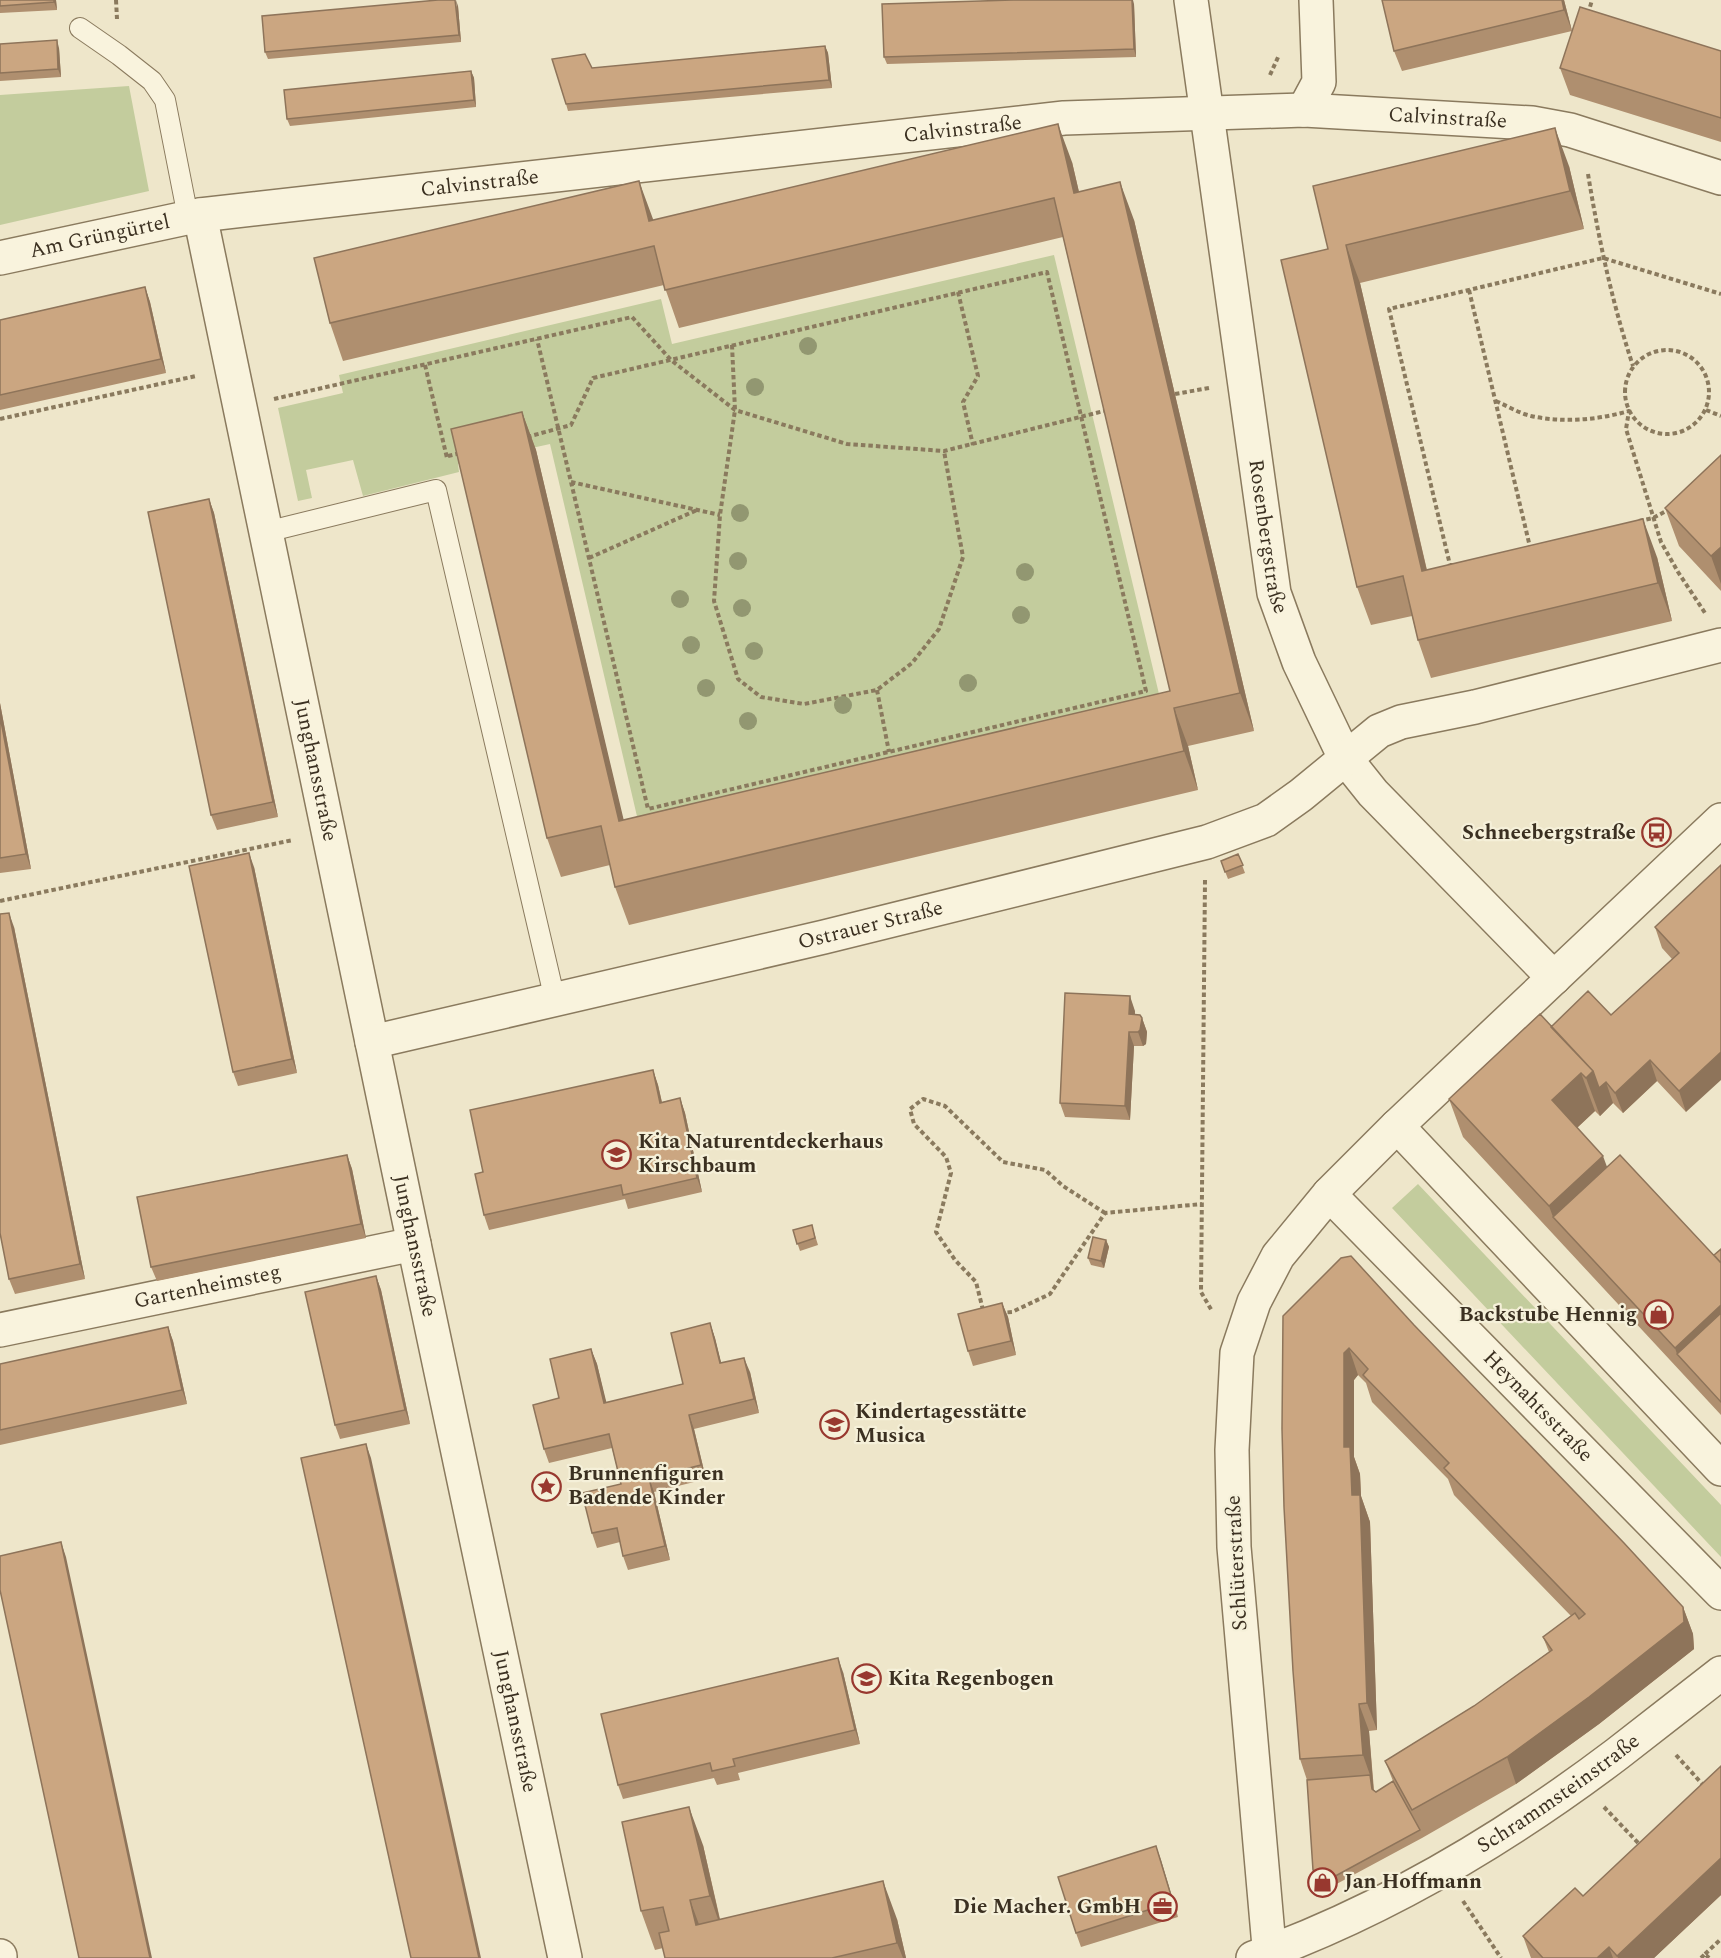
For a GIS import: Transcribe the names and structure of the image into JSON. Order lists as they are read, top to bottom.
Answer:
{
  "streets": {
    "street": [
      "Calvinstraße",
      "Am Grüngürtel",
      "Rosenbergstraße",
      "Junghansstraße",
      "Ostrauer Straße",
      "Gartenheimsteg",
      "Heynahtsstraße",
      "Schlüterstraße",
      "Schrammsteinstraße"
    ]
  },
  "crossings": [
    ["Calvinstraße", "Am Grüngürtel"],
    ["Calvinstraße", "Rosenbergstraße"],
    ["Calvinstraße", "Junghansstraße"],
    ["Am Grüngürtel", "Junghansstraße"],
    ["Rosenbergstraße", "Ostrauer Straße"],
    ["Junghansstraße", "Ostrauer Straße"],
    ["Junghansstraße", "Gartenheimsteg"],
    ["Heynahtsstraße", "Schlüterstraße"],
    ["Schlüterstraße", "Schrammsteinstraße"]
  ],
  "places": {
    "bus stop": ["Schneebergstraße"],
    "school or university": ["Kita Naturentdeckerhaus Kirschbaum", "Kindertagesstätte Musica", "Kita Regenbogen"],
    "shop": ["Backstube Hennig", "Jan Hoffmann"],
    "place": ["Brunnenfiguren Badende Kinder"],
    "office": ["Die Macher. GmbH"]
  }
}
